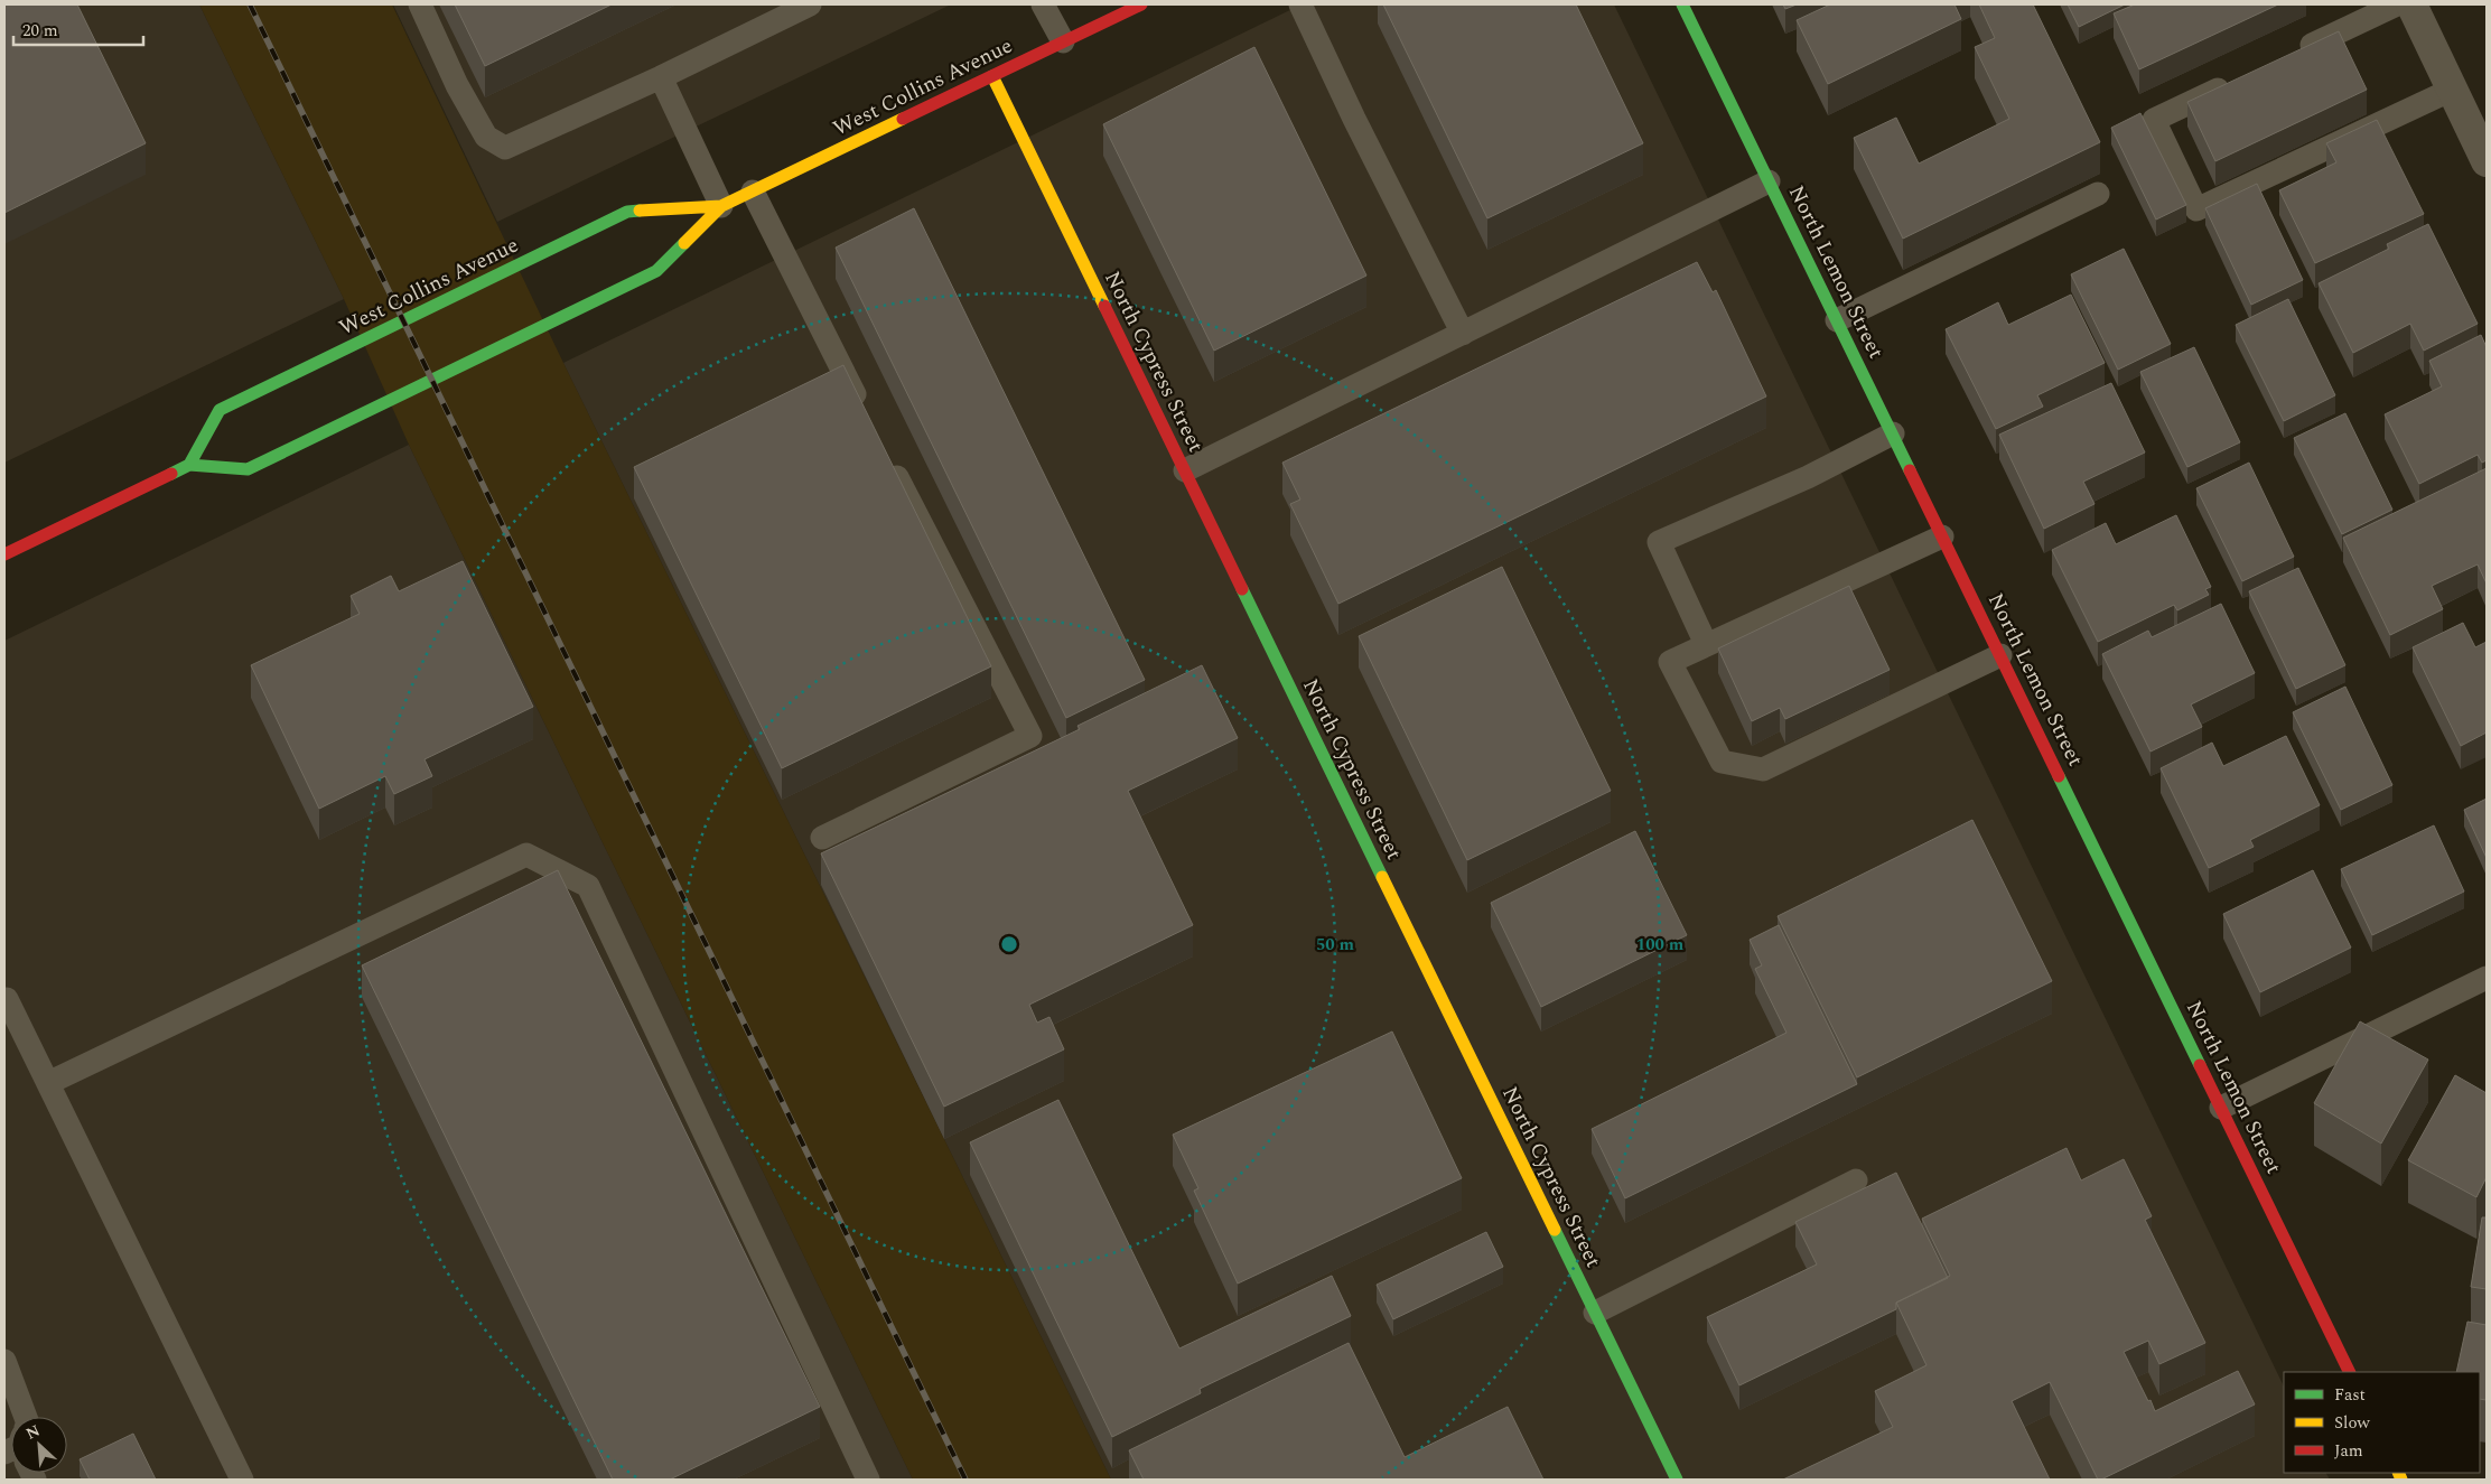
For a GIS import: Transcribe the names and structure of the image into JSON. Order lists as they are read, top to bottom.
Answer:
{
  "streets": {
    "street": ["West Collins Avenue", "North Lemon Street", "North Cypress Street"]
  },
  "crossings": [
    ["West Collins Avenue", "North Cypress Street"]
  ],
  "legend": ["Fast", "Slow", "Jam"],
  "scale_bar": "20 m",
  "north": "top left",
  "rings": ["50 m", "100 m"]
}
